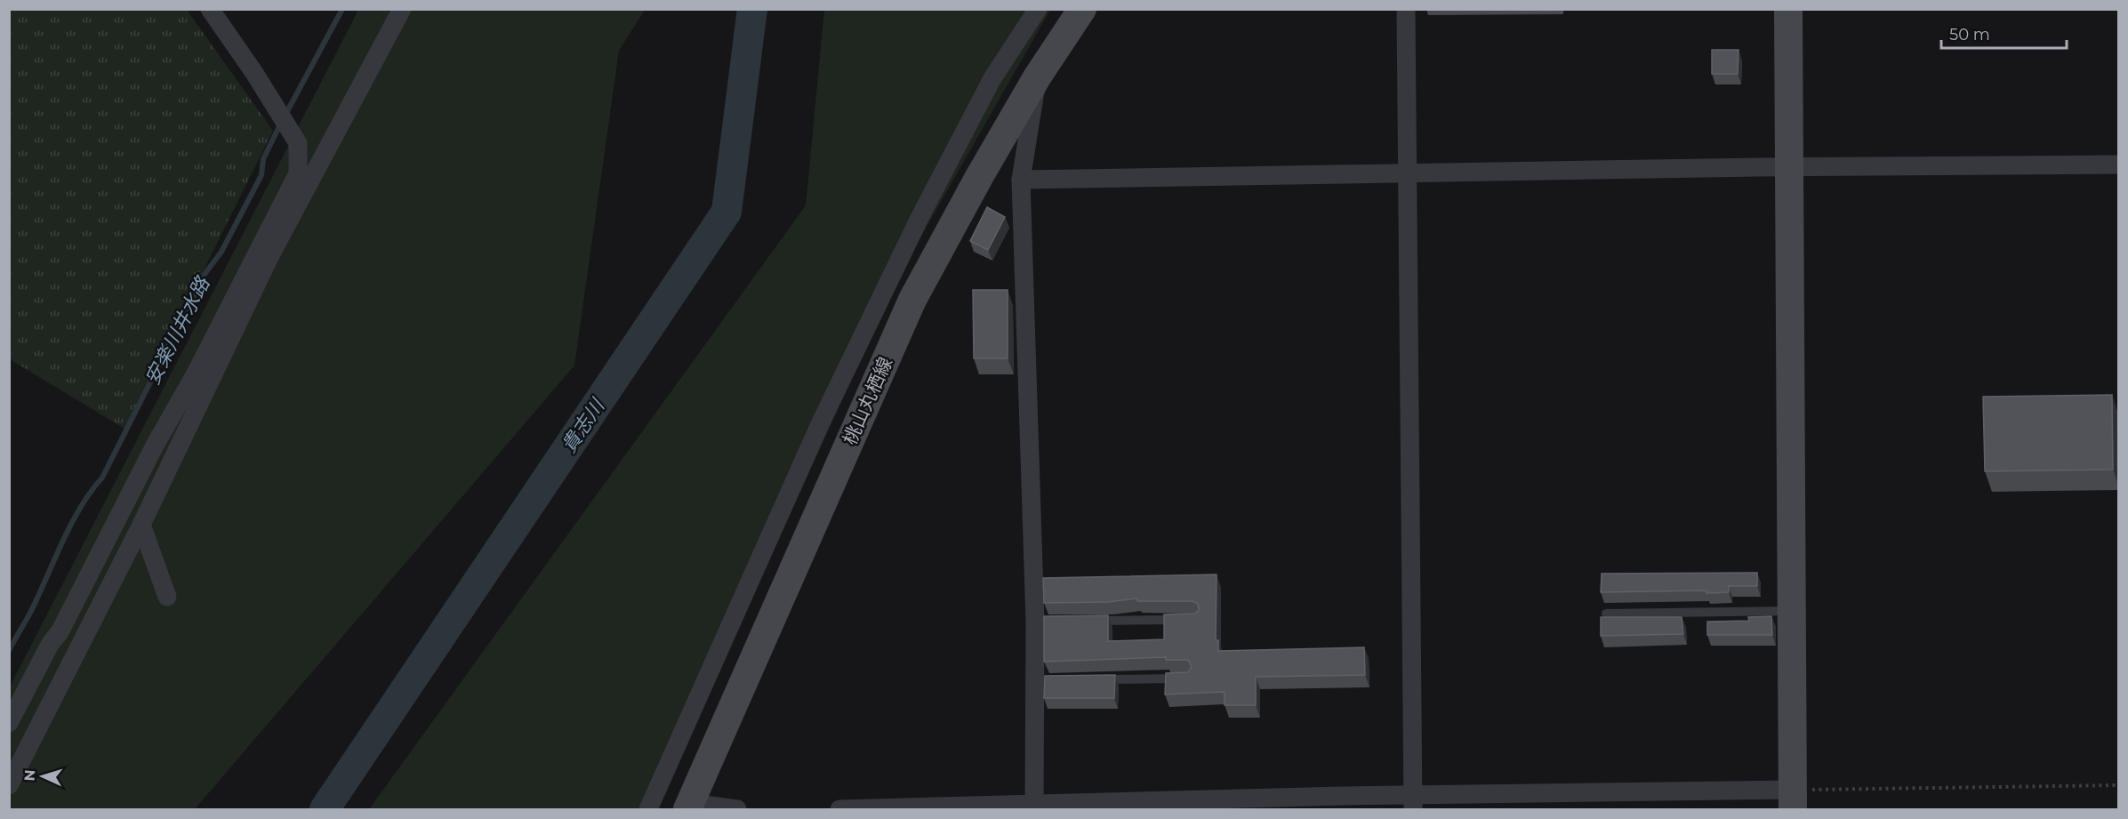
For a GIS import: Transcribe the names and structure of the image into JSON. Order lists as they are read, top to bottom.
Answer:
{
  "streets": {
    "main road": ["桃山丸栖線"]
  },
  "water": ["安楽川井水路", "貴志川"],
  "scale_bar": "50 m",
  "north": "left"
}
